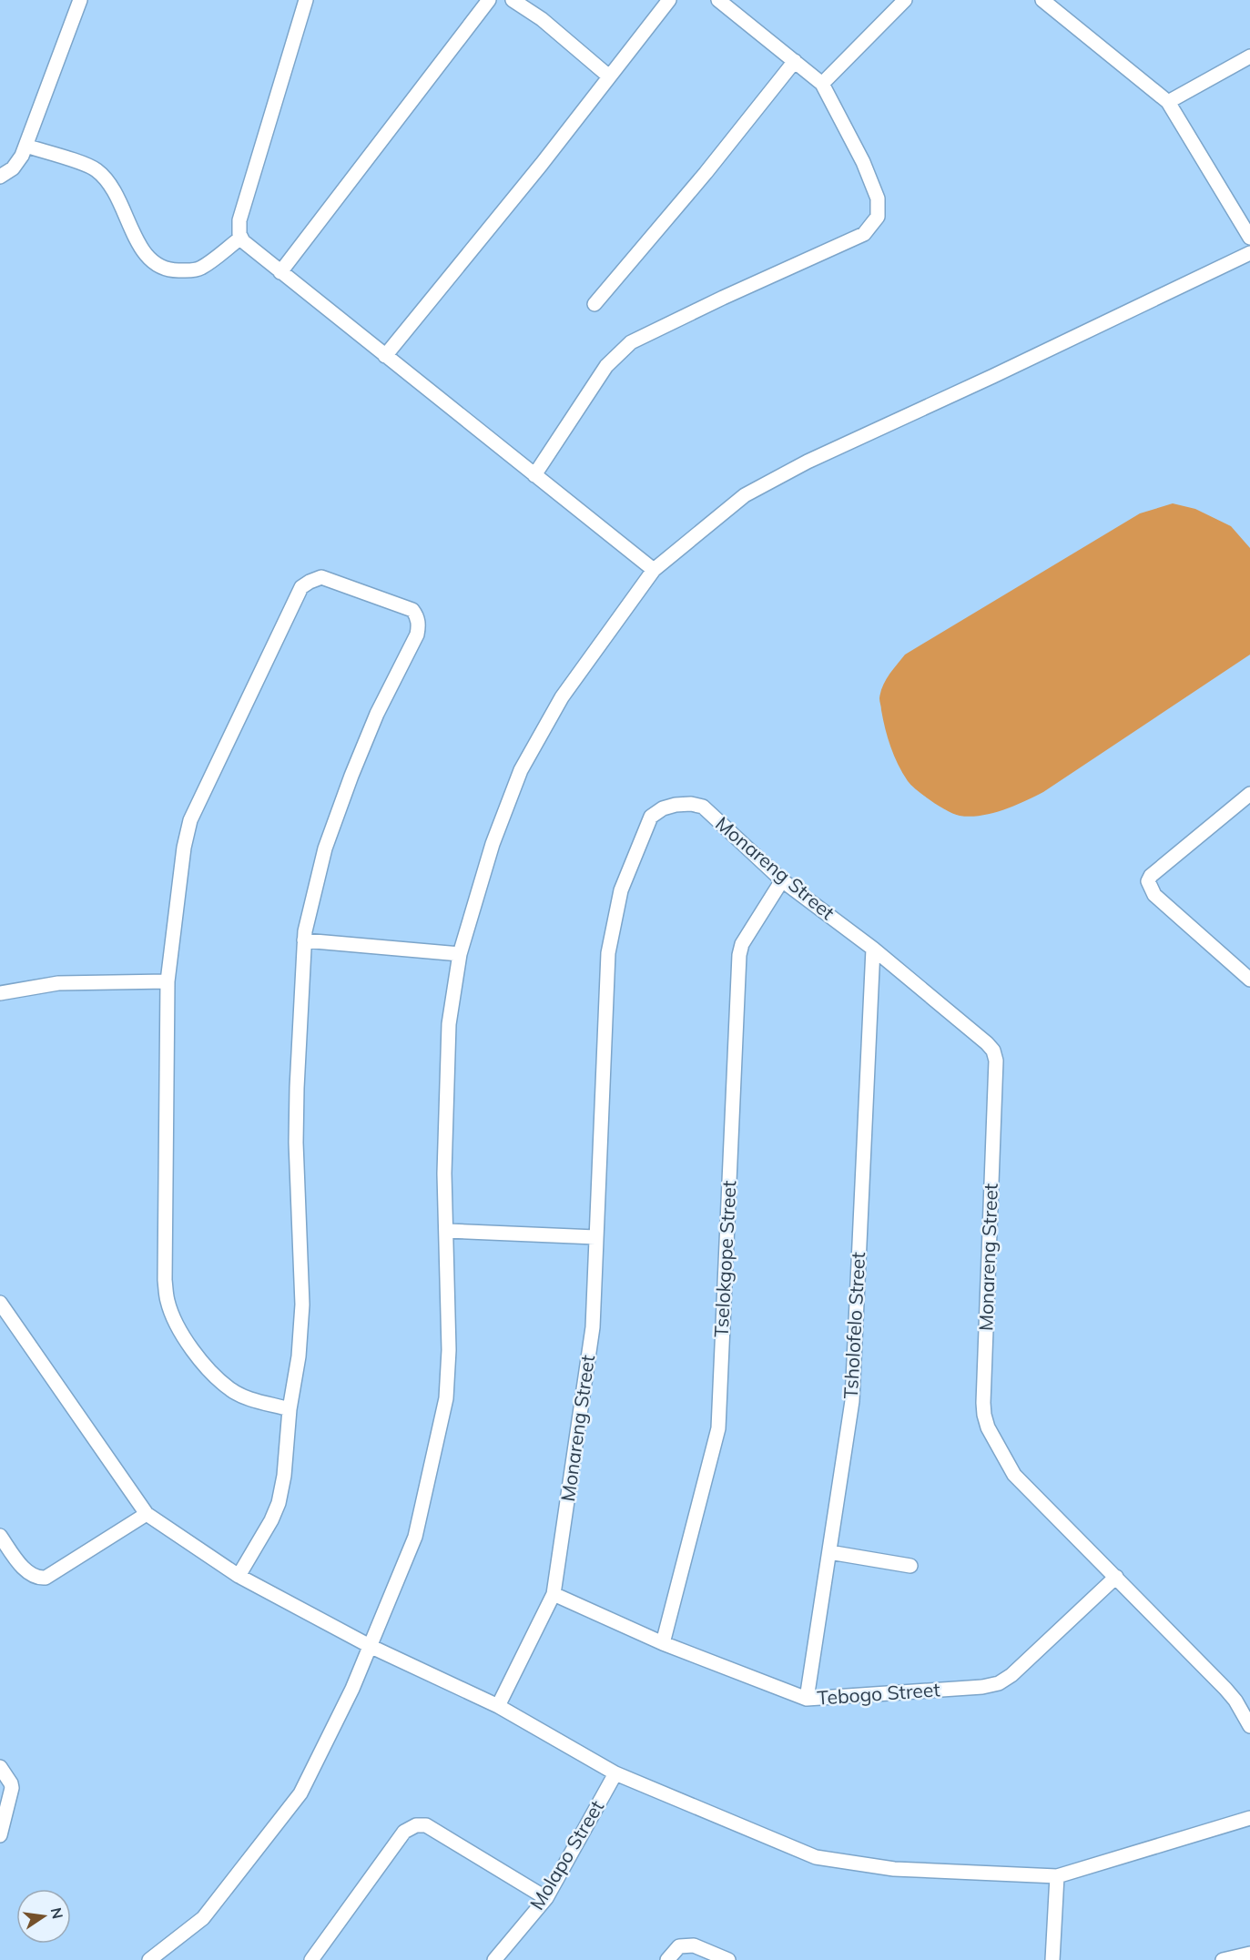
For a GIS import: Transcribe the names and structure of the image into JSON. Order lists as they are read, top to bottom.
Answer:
{
  "streets": {
    "street": [
      "Monareng Street",
      "Tselokgope Street",
      "Tsholofelo Street",
      "Tebogo Street",
      "Molapo Street"
    ]
  },
  "crossings": [
    ["Monareng Street", "Tselokgope Street"],
    ["Monareng Street", "Tsholofelo Street"],
    ["Monareng Street", "Tebogo Street"],
    ["Tselokgope Street", "Tebogo Street"],
    ["Tsholofelo Street", "Tebogo Street"]
  ],
  "north": "right"
}
